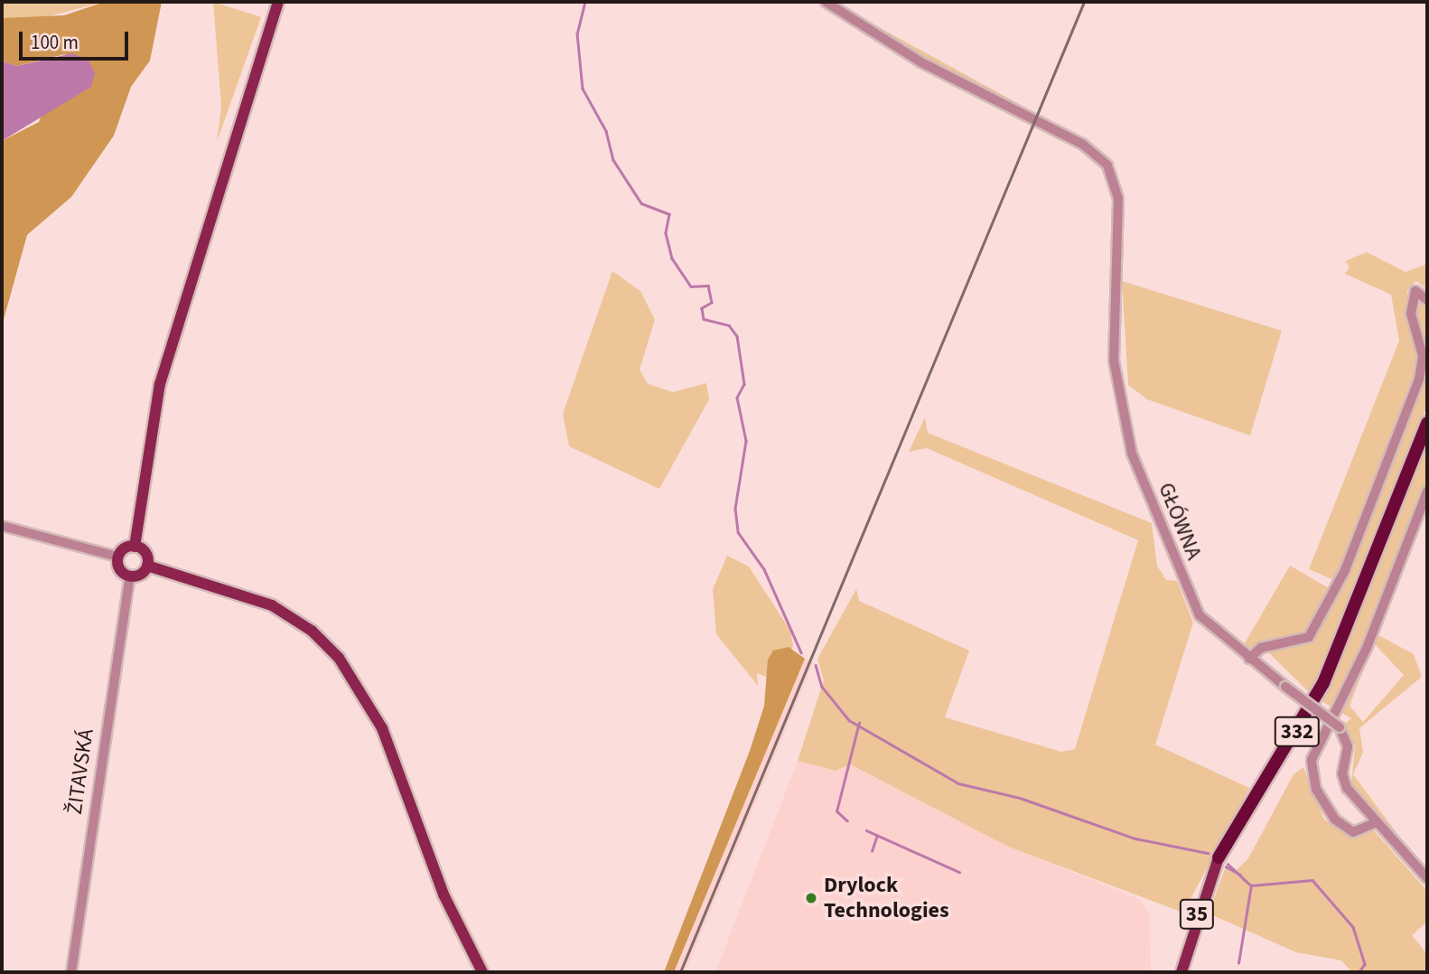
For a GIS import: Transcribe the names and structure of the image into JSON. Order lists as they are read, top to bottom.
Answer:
{
  "streets": {
    "highway": ["332"],
    "main road": ["35"],
    "street": ["GŁÓWNA", "ŽITAVSKÁ"]
  },
  "crossings": [
    ["332", "35"]
  ],
  "places": ["Drylock Technologies"],
  "scale_bar": "100 m"
}
